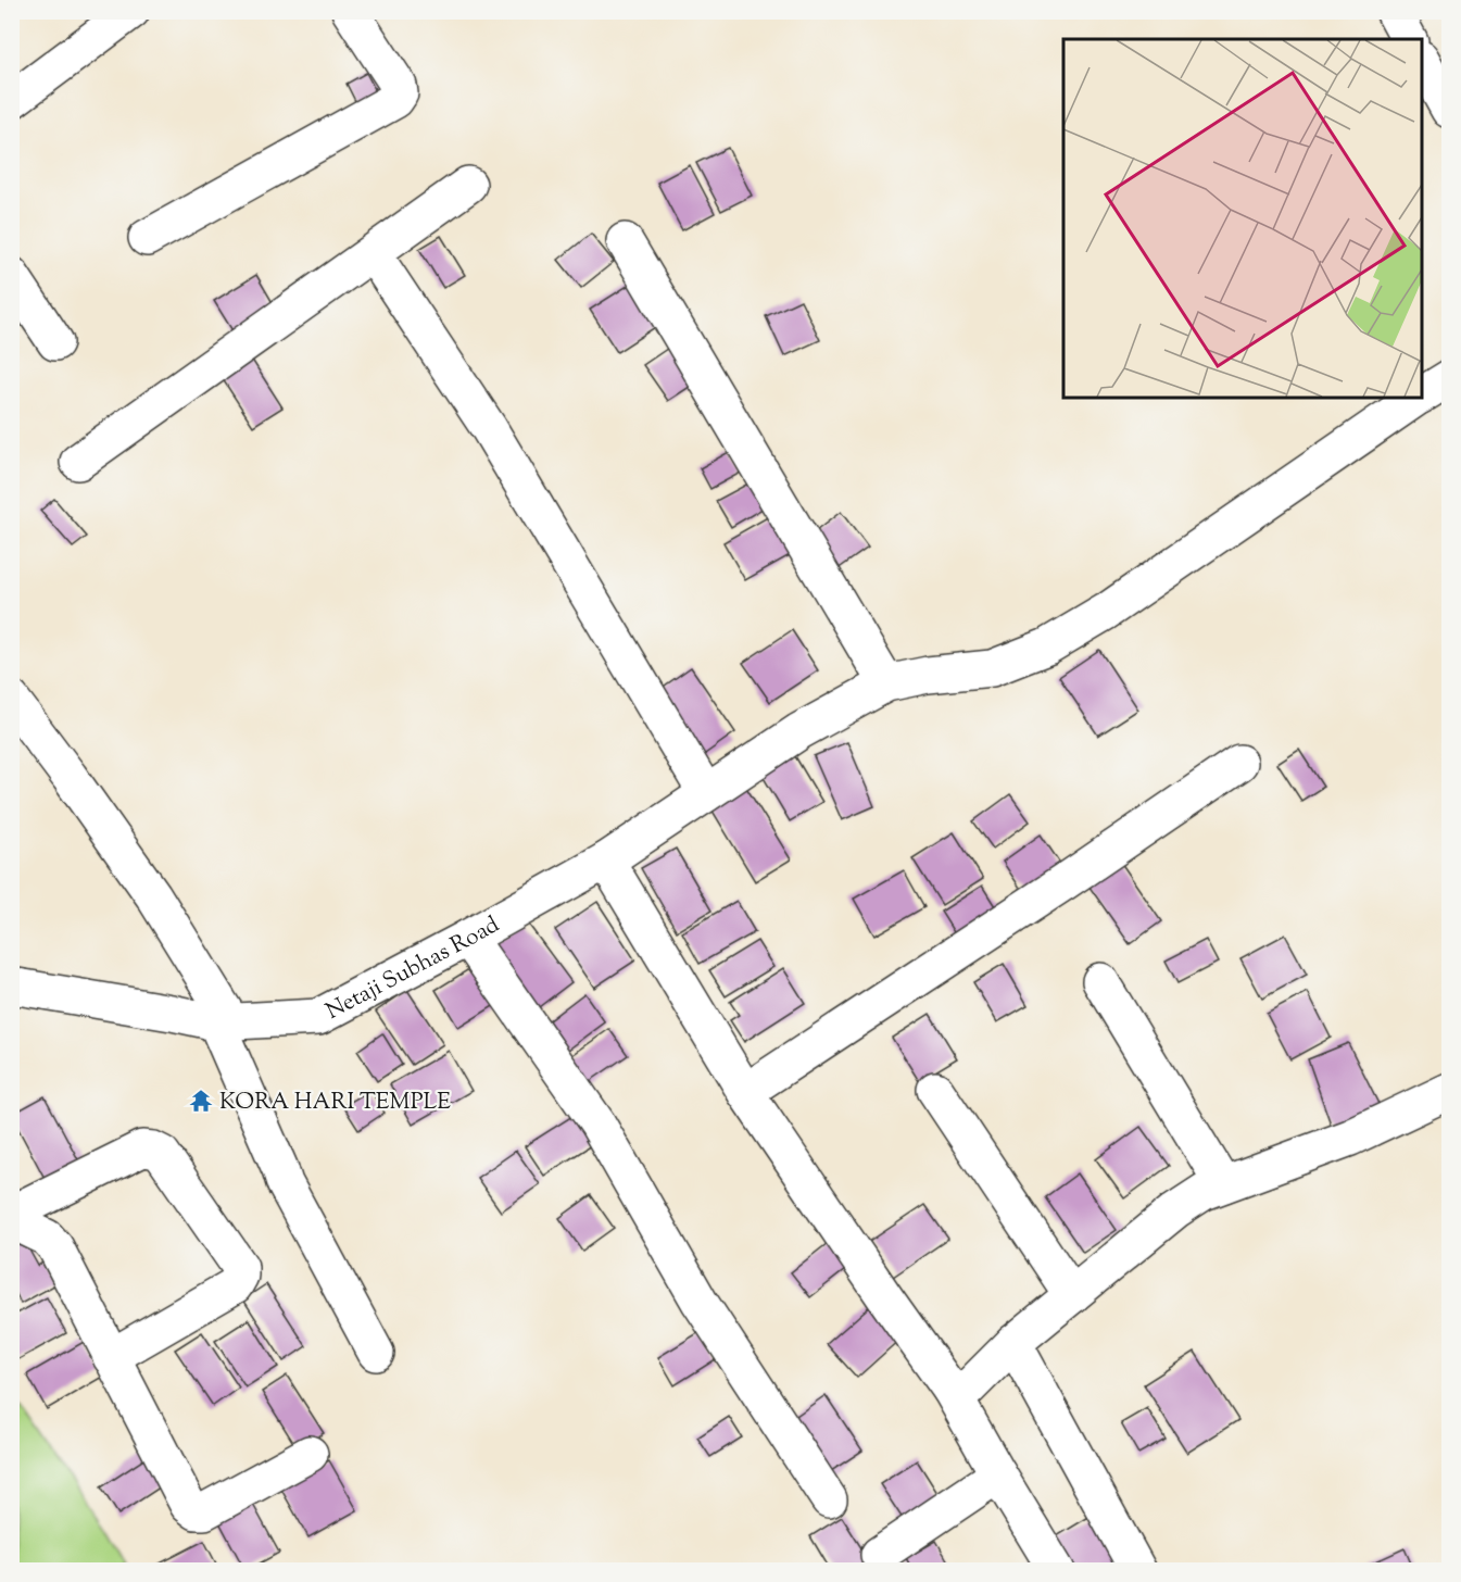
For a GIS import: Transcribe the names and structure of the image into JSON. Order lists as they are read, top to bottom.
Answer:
{
  "streets": {
    "street": ["Netaji Subhas Road"]
  },
  "places": {
    "temple": ["KORA HARI TEMPLE"]
  }
}
